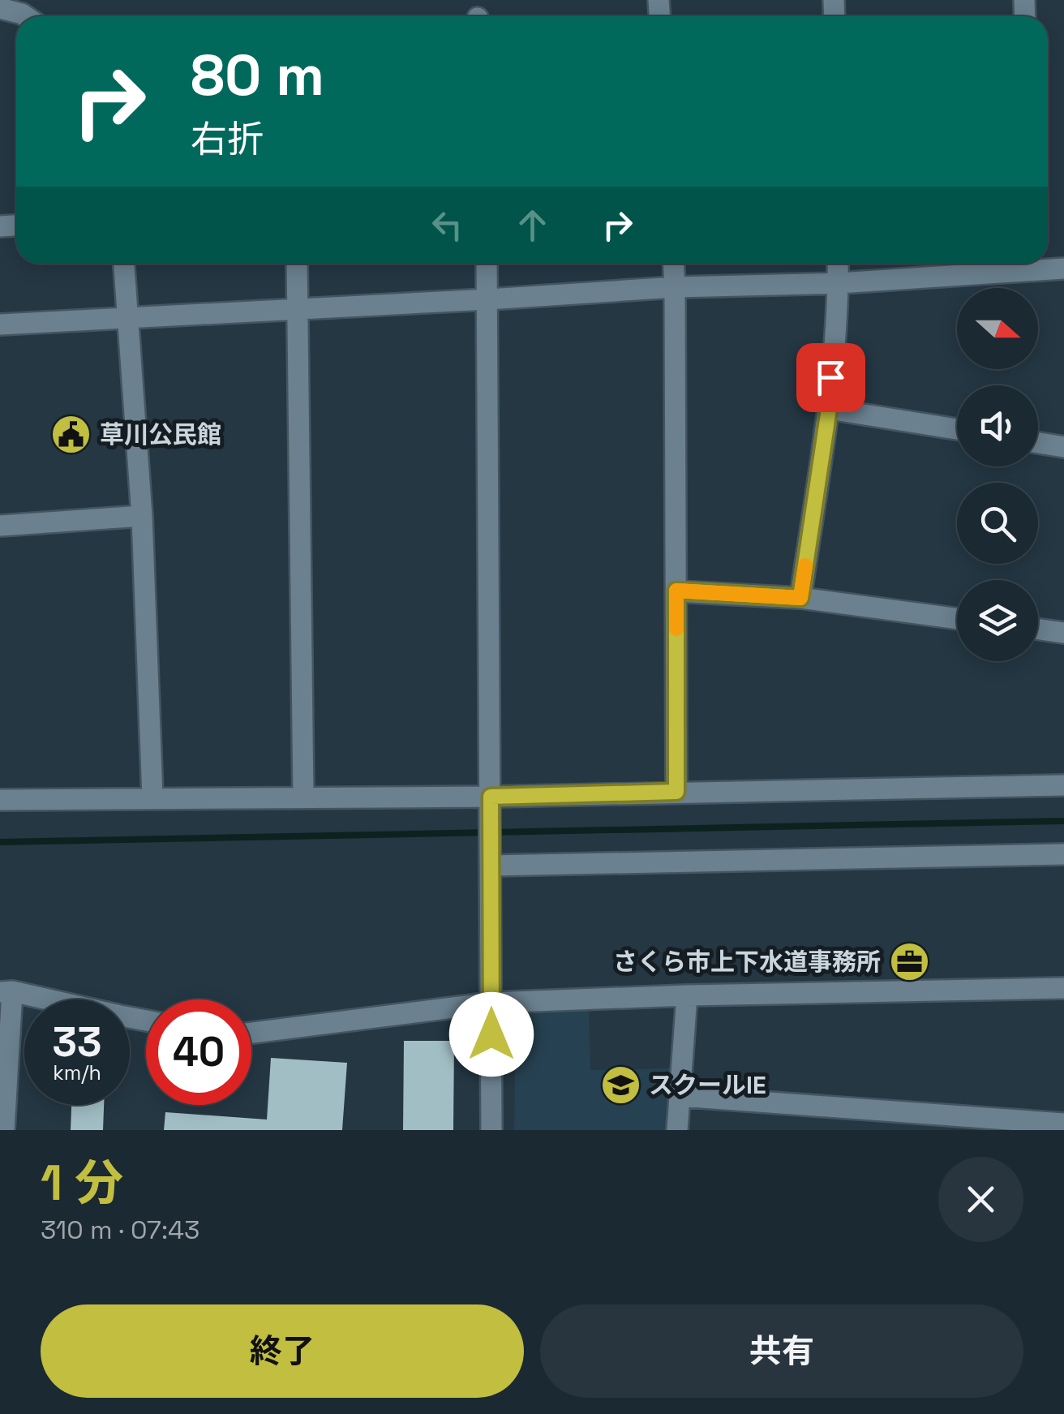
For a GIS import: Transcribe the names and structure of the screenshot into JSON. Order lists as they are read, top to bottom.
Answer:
{
  "places": {
    "public building": ["草川公民館"],
    "office": ["さくら市上下水道事務所"],
    "school or university": ["スクールIE"]
  },
  "north": "right",
  "page": {
    "turn": ["80 m", "右折"],
    "speed": "33 km/h",
    "limit": "40",
    "heading": ["1 分", "310 m · 07:43"],
    "buttons": ["終了", "共有"]
  }
}
